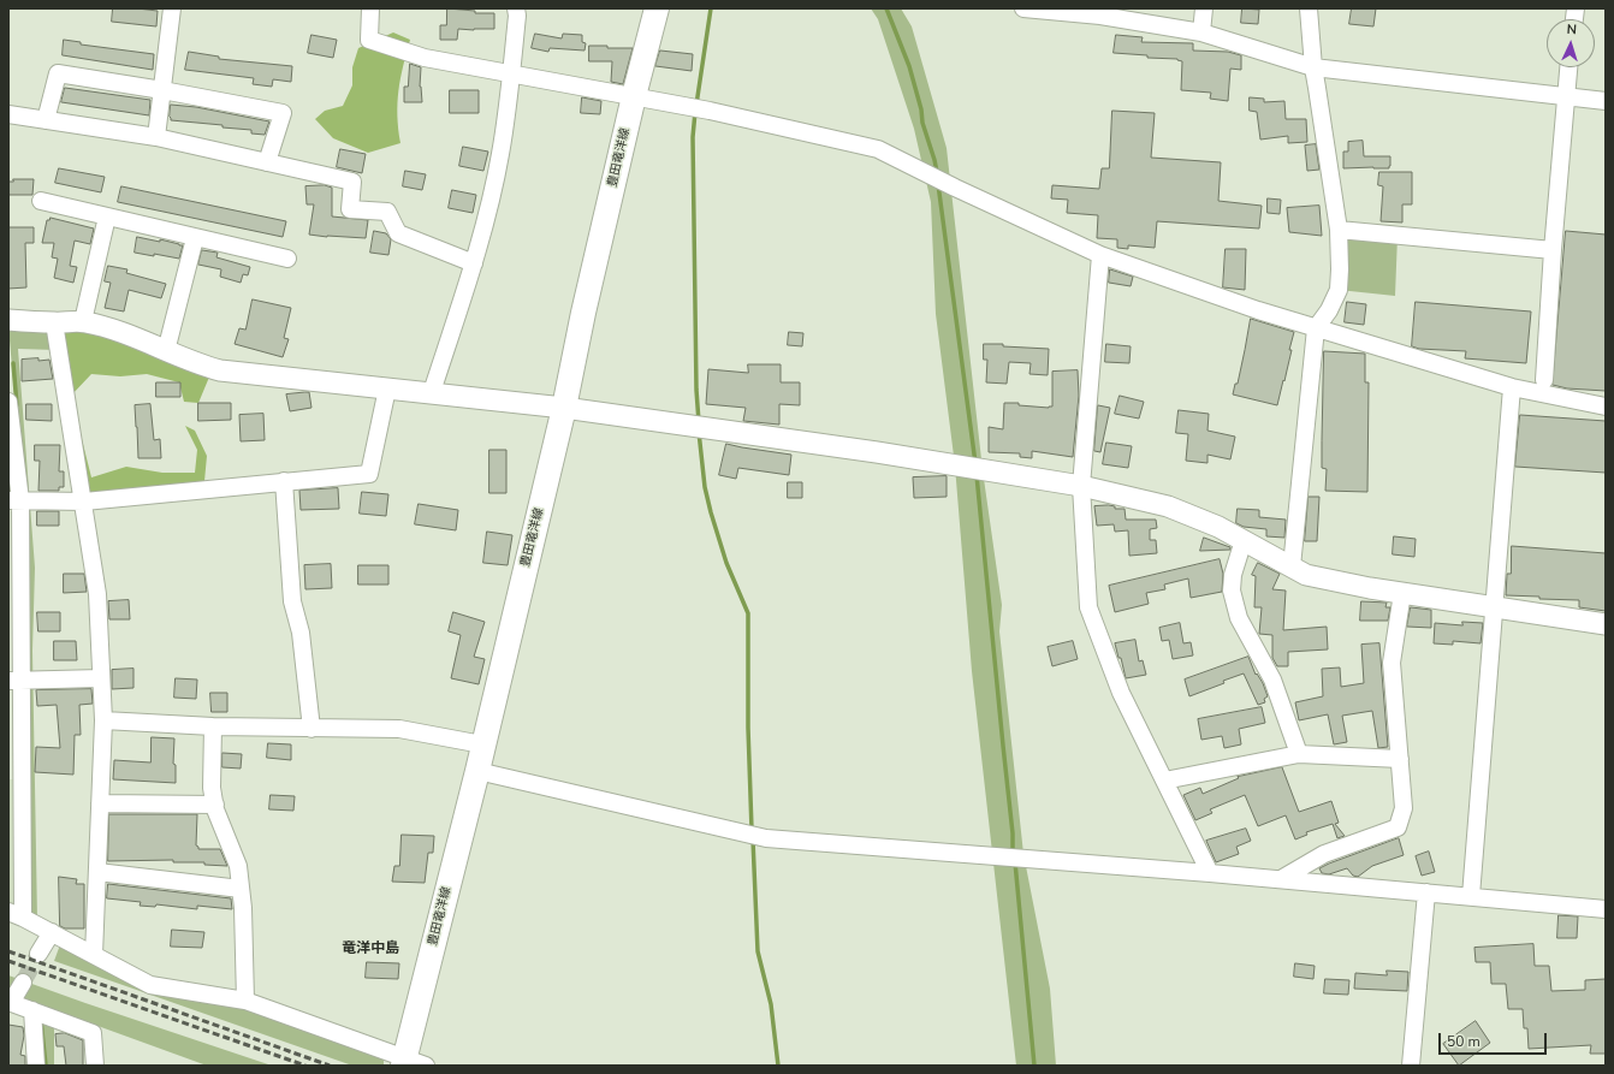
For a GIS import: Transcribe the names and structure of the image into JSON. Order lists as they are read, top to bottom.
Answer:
{
  "streets": {
    "main road": ["豊田竜洋線"]
  },
  "districts": ["竜洋中島"],
  "scale_bar": "50 m",
  "north": "top"
}
